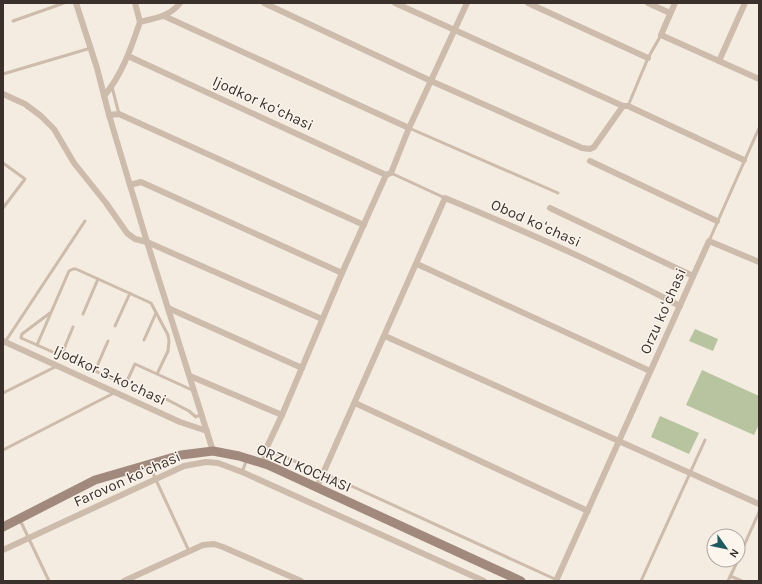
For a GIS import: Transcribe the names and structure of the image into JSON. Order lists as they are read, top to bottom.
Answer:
{
  "streets": {
    "main road": ["ORZU KOCHASI"],
    "street": [
      "Ijodkor koʻchasi",
      "Obod koʻchasi",
      "Orzu koʻchasi",
      "Ijodkor 3-koʼchasi",
      "Farovon koʻchasi"
    ]
  },
  "crossings": [
    ["Obod koʻchasi", "Orzu koʻchasi"]
  ],
  "north": "bottom right"
}
